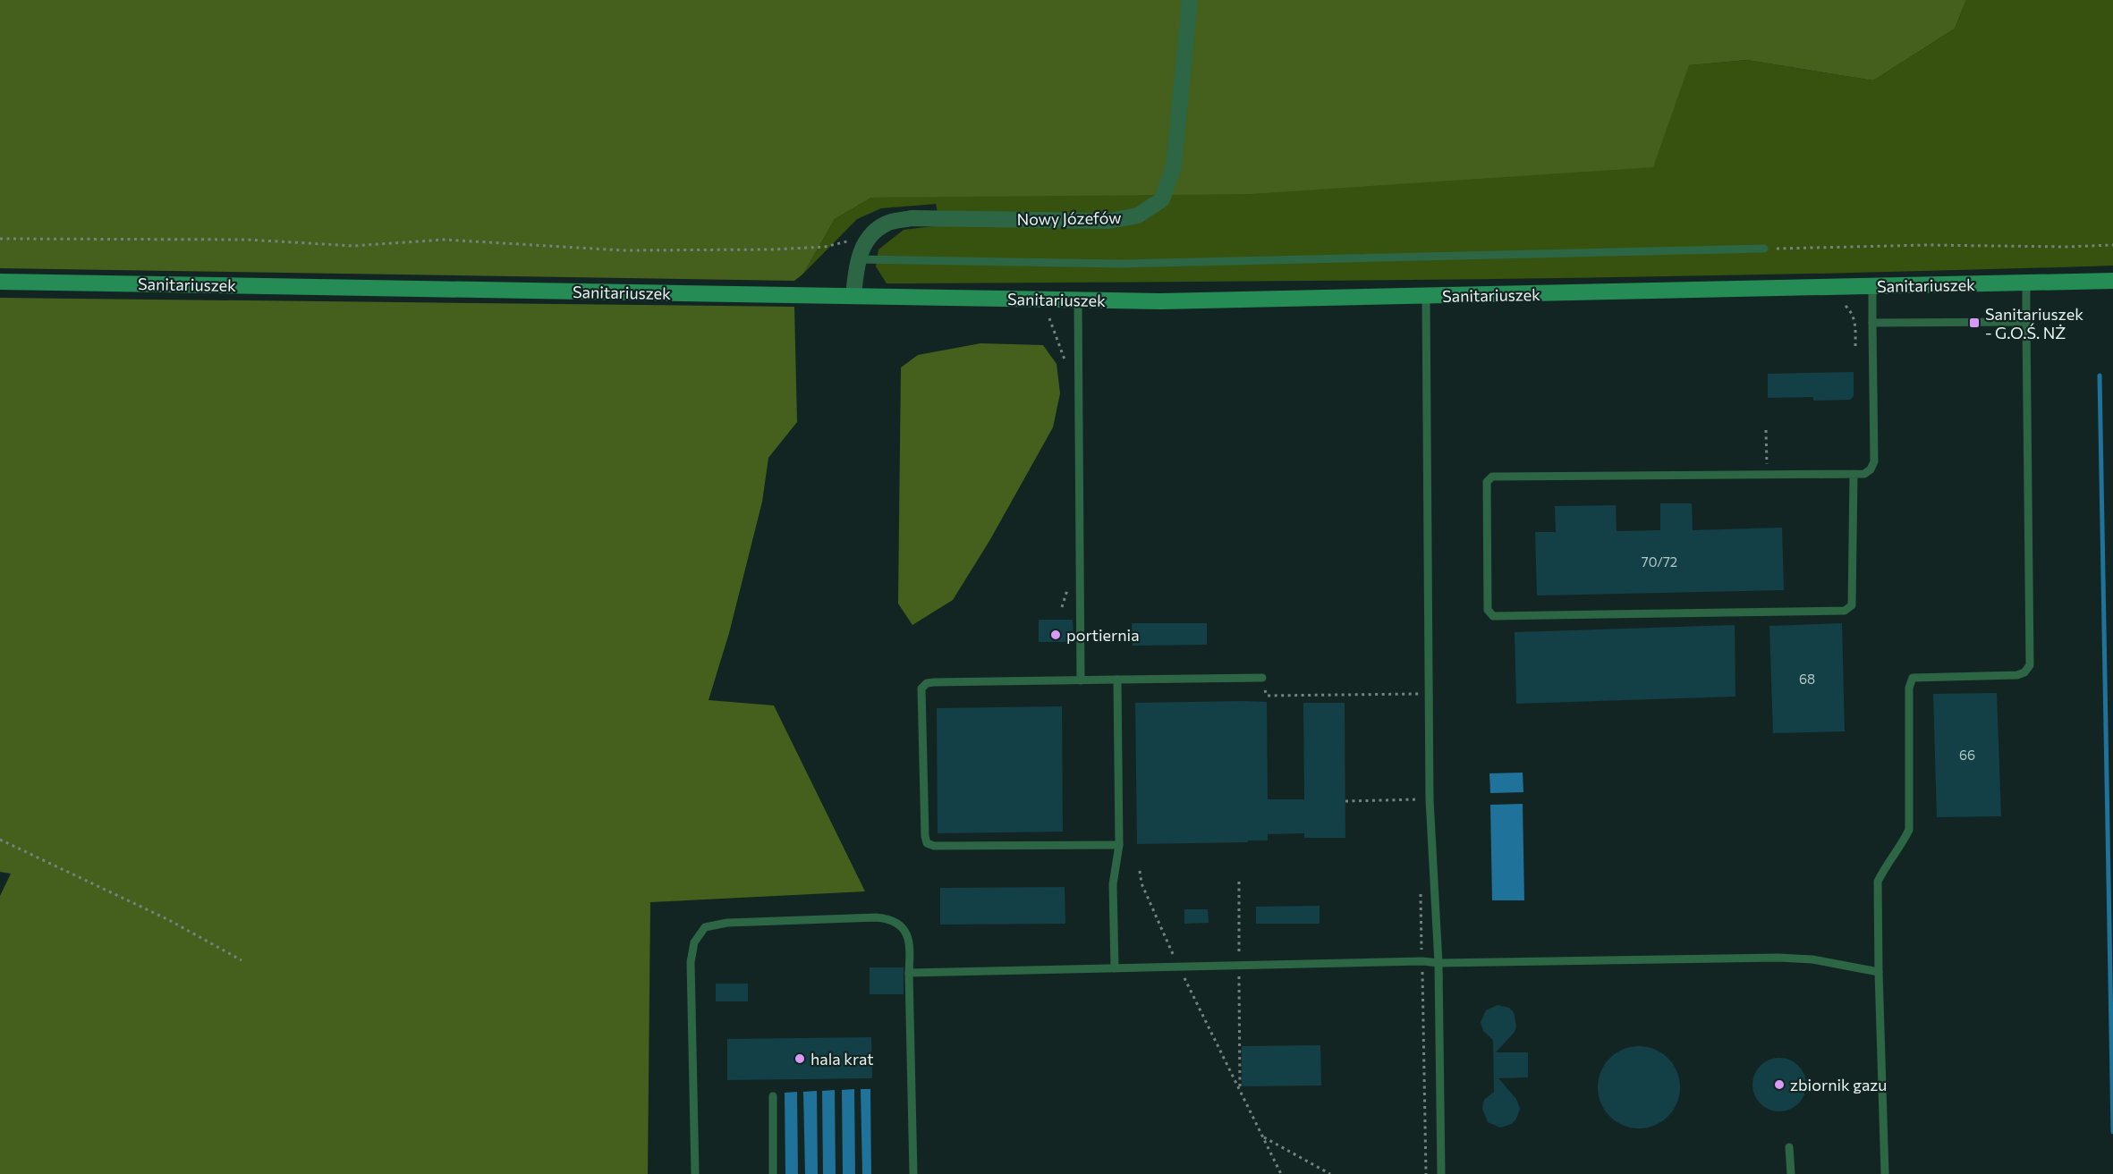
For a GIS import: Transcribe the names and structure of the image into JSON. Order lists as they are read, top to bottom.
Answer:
{
  "streets": {
    "street": ["Nowy Józefów", "Sanitariuszek"]
  },
  "places": {
    "transit": ["Sanitariuszek - G.O.Ś. NŻ"],
    "other": ["portiernia", "hala krat", "zbiornik gazu"]
  },
  "house_numbers": ["70/72", "68", "66"]
}
